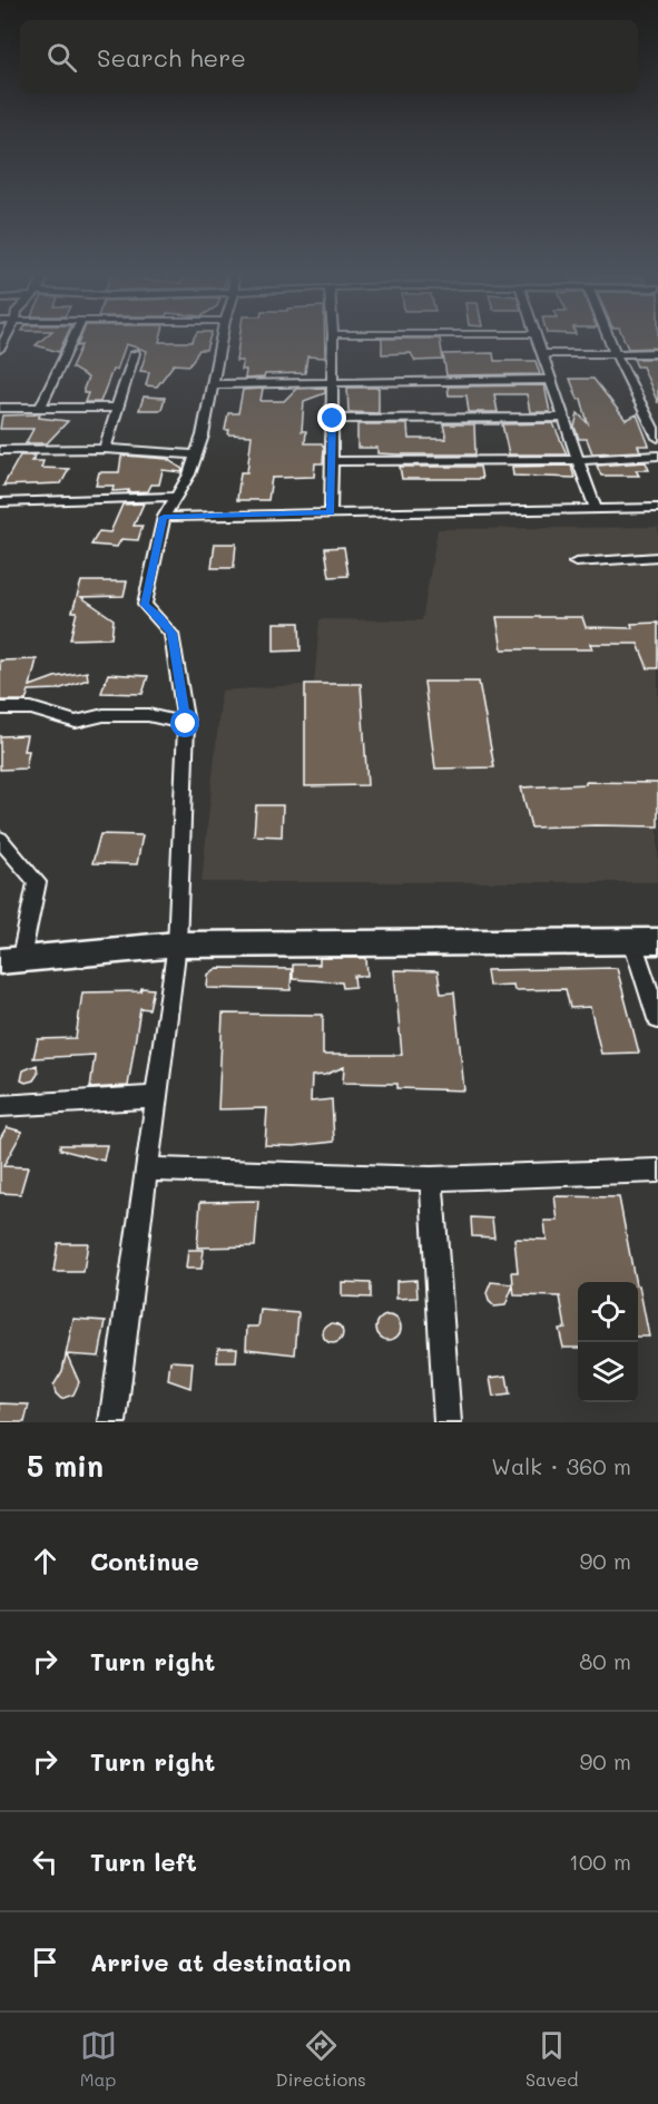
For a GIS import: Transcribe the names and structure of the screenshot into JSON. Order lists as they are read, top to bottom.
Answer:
{
  "page": {
    "search": "Search here",
    "heading": ["5 min", "Walk · 360 m"],
    "list": [
      ["Continue", "90 m"],
      ["Turn right", "80 m"],
      ["Turn right", "90 m"],
      ["Turn left", "100 m"],
      "Arrive at destination"
    ],
    "nav": ["Map", "Directions", "Saved"]
  }
}
